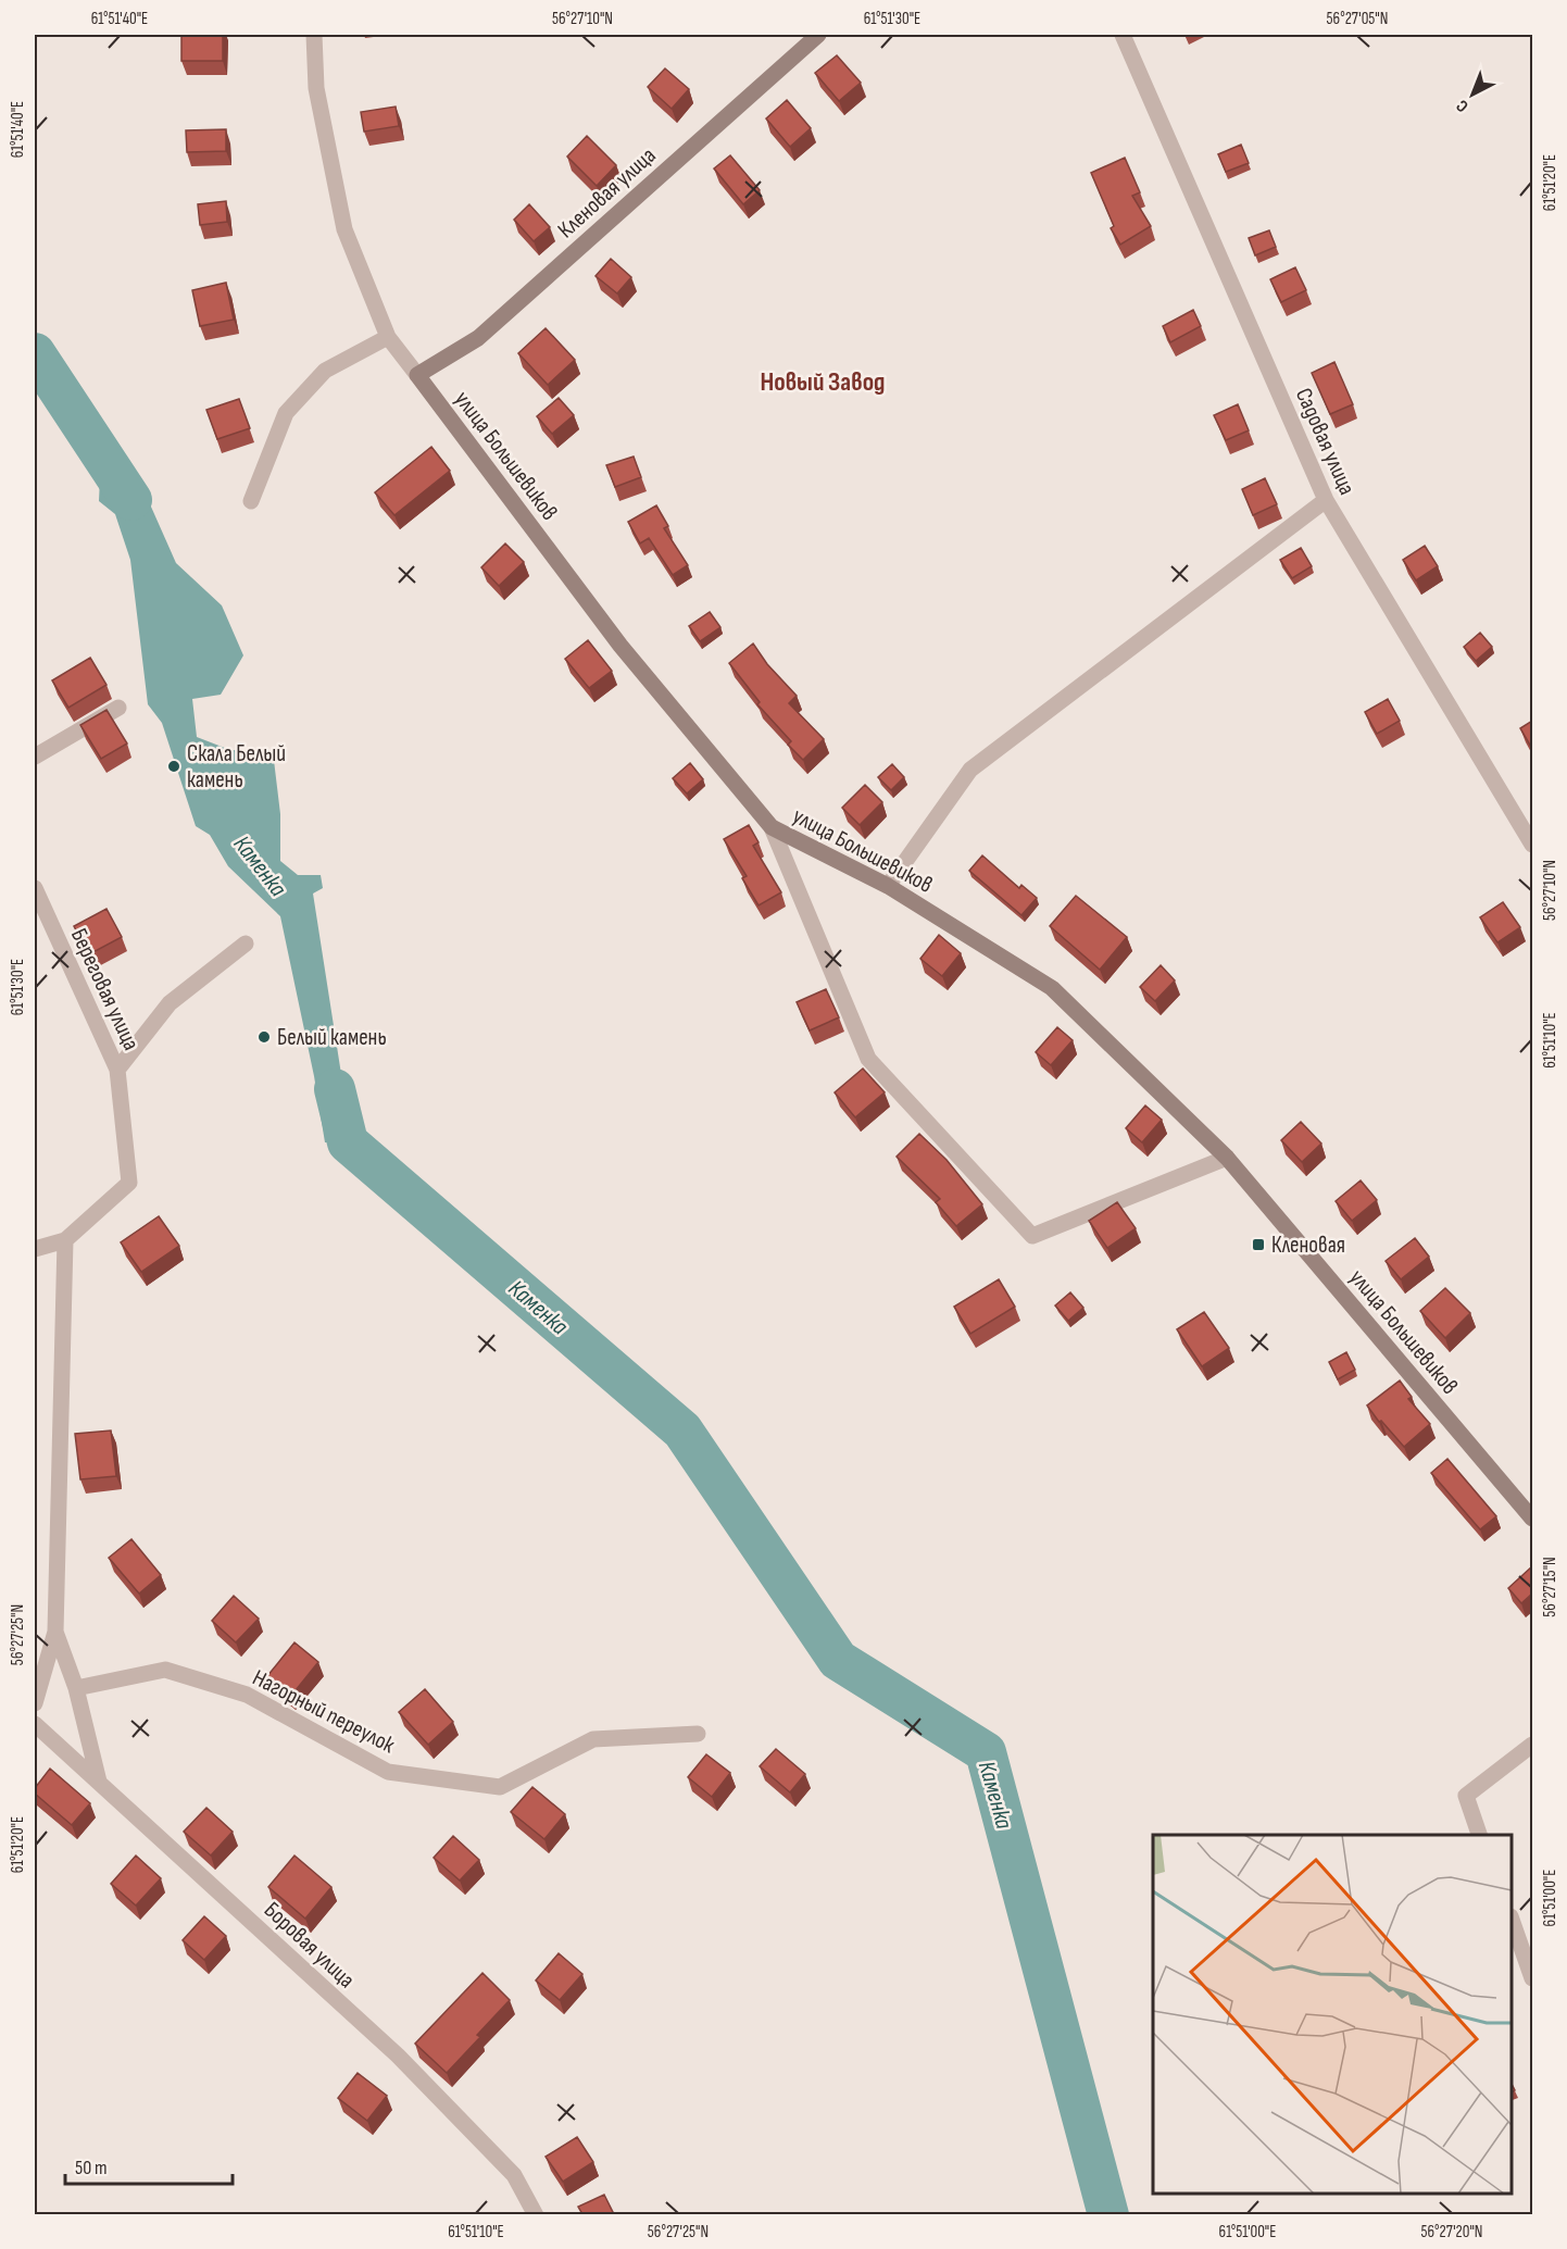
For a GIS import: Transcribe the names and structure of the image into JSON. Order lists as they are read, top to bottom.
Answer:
{
  "streets": {
    "street": [
      "Кленовая улица",
      "Садовая улица",
      "улица Большевиков",
      "Береговая улица",
      "Нагорный переулок",
      "Боровая улица"
    ]
  },
  "crossings": [
    ["Кленовая улица", "улица Большевиков"]
  ],
  "districts": ["Новый Завод"],
  "water": ["Каменка"],
  "places": {
    "other": ["Скала Белый камень", "Белый камень"],
    "transit": ["Кленовая"]
  },
  "scale_bar": "50 m",
  "north": "bottom left",
  "coordinates": [
    "61°51'40\"E",
    "56°27'10\"N",
    "61°51'30\"E",
    "56°27'05\"N",
    "61°51'20\"E",
    "61°51'10\"E",
    "56°27'15\"N",
    "56°27'25\"N",
    "61°51'00\"E",
    "56°27'20\"N"
  ]
}
